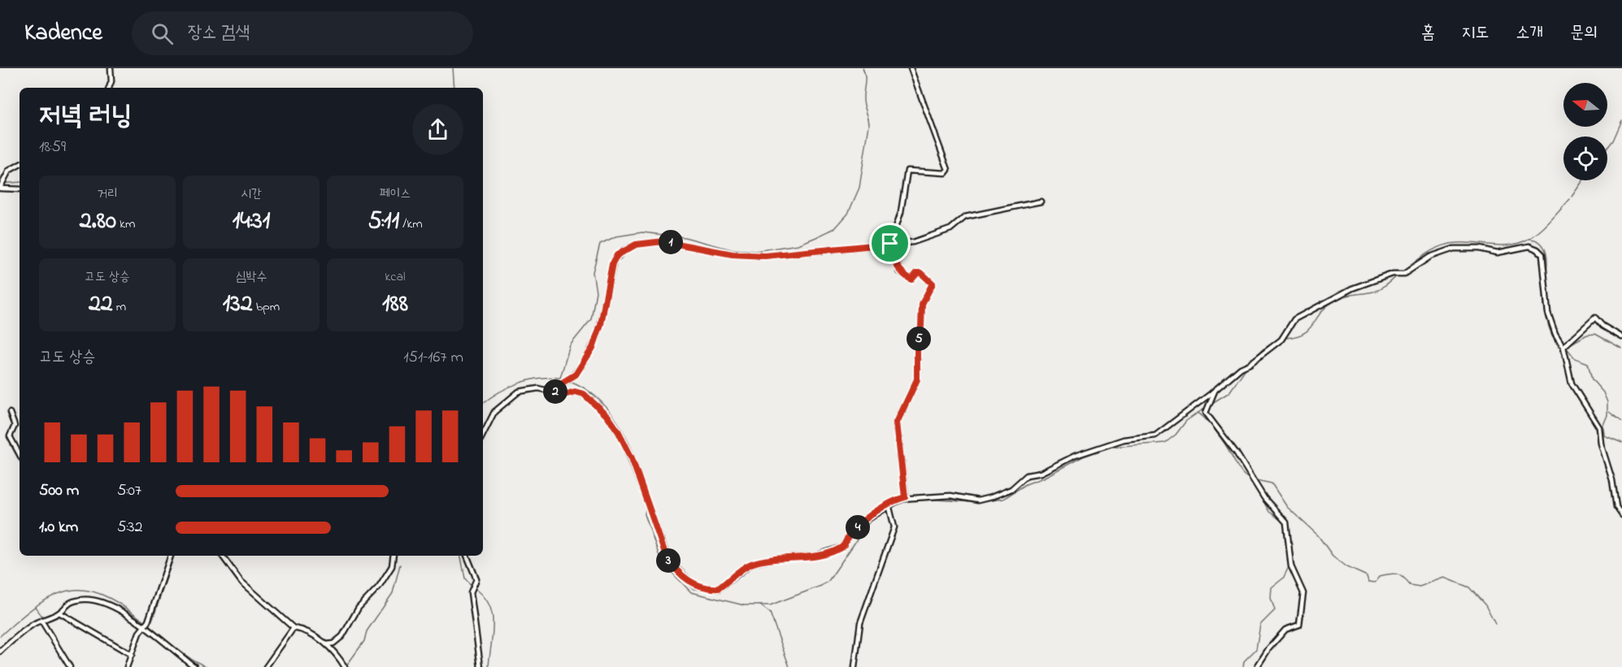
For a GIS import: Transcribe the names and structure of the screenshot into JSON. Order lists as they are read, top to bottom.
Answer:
{
  "north": "left",
  "page": {
    "header": "Kadence",
    "search": "장소 검색",
    "nav": [
      "홈",
      "지도",
      "소개",
      "문의"
    ],
    "heading": ["저녁 러닝", "18:59"],
    "stats": [
      ["거리", "2.80 km"],
      ["시간", "14:31"],
      ["페이스", "5:11 /km"],
      ["고도 상승", "22 m"],
      ["심박수", "132 bpm"],
      ["kcal", "188"]
    ],
    "pins": [
      "1",
      "5",
      "2",
      "4",
      "3"
    ],
    "chart": ["고도 상승", "151–167 m"],
    "list": [
      {
        "name": "500 m",
        "note": "5:07"
      },
      {
        "name": "1.0 km",
        "note": "5:32"
      }
    ]
  }
}
